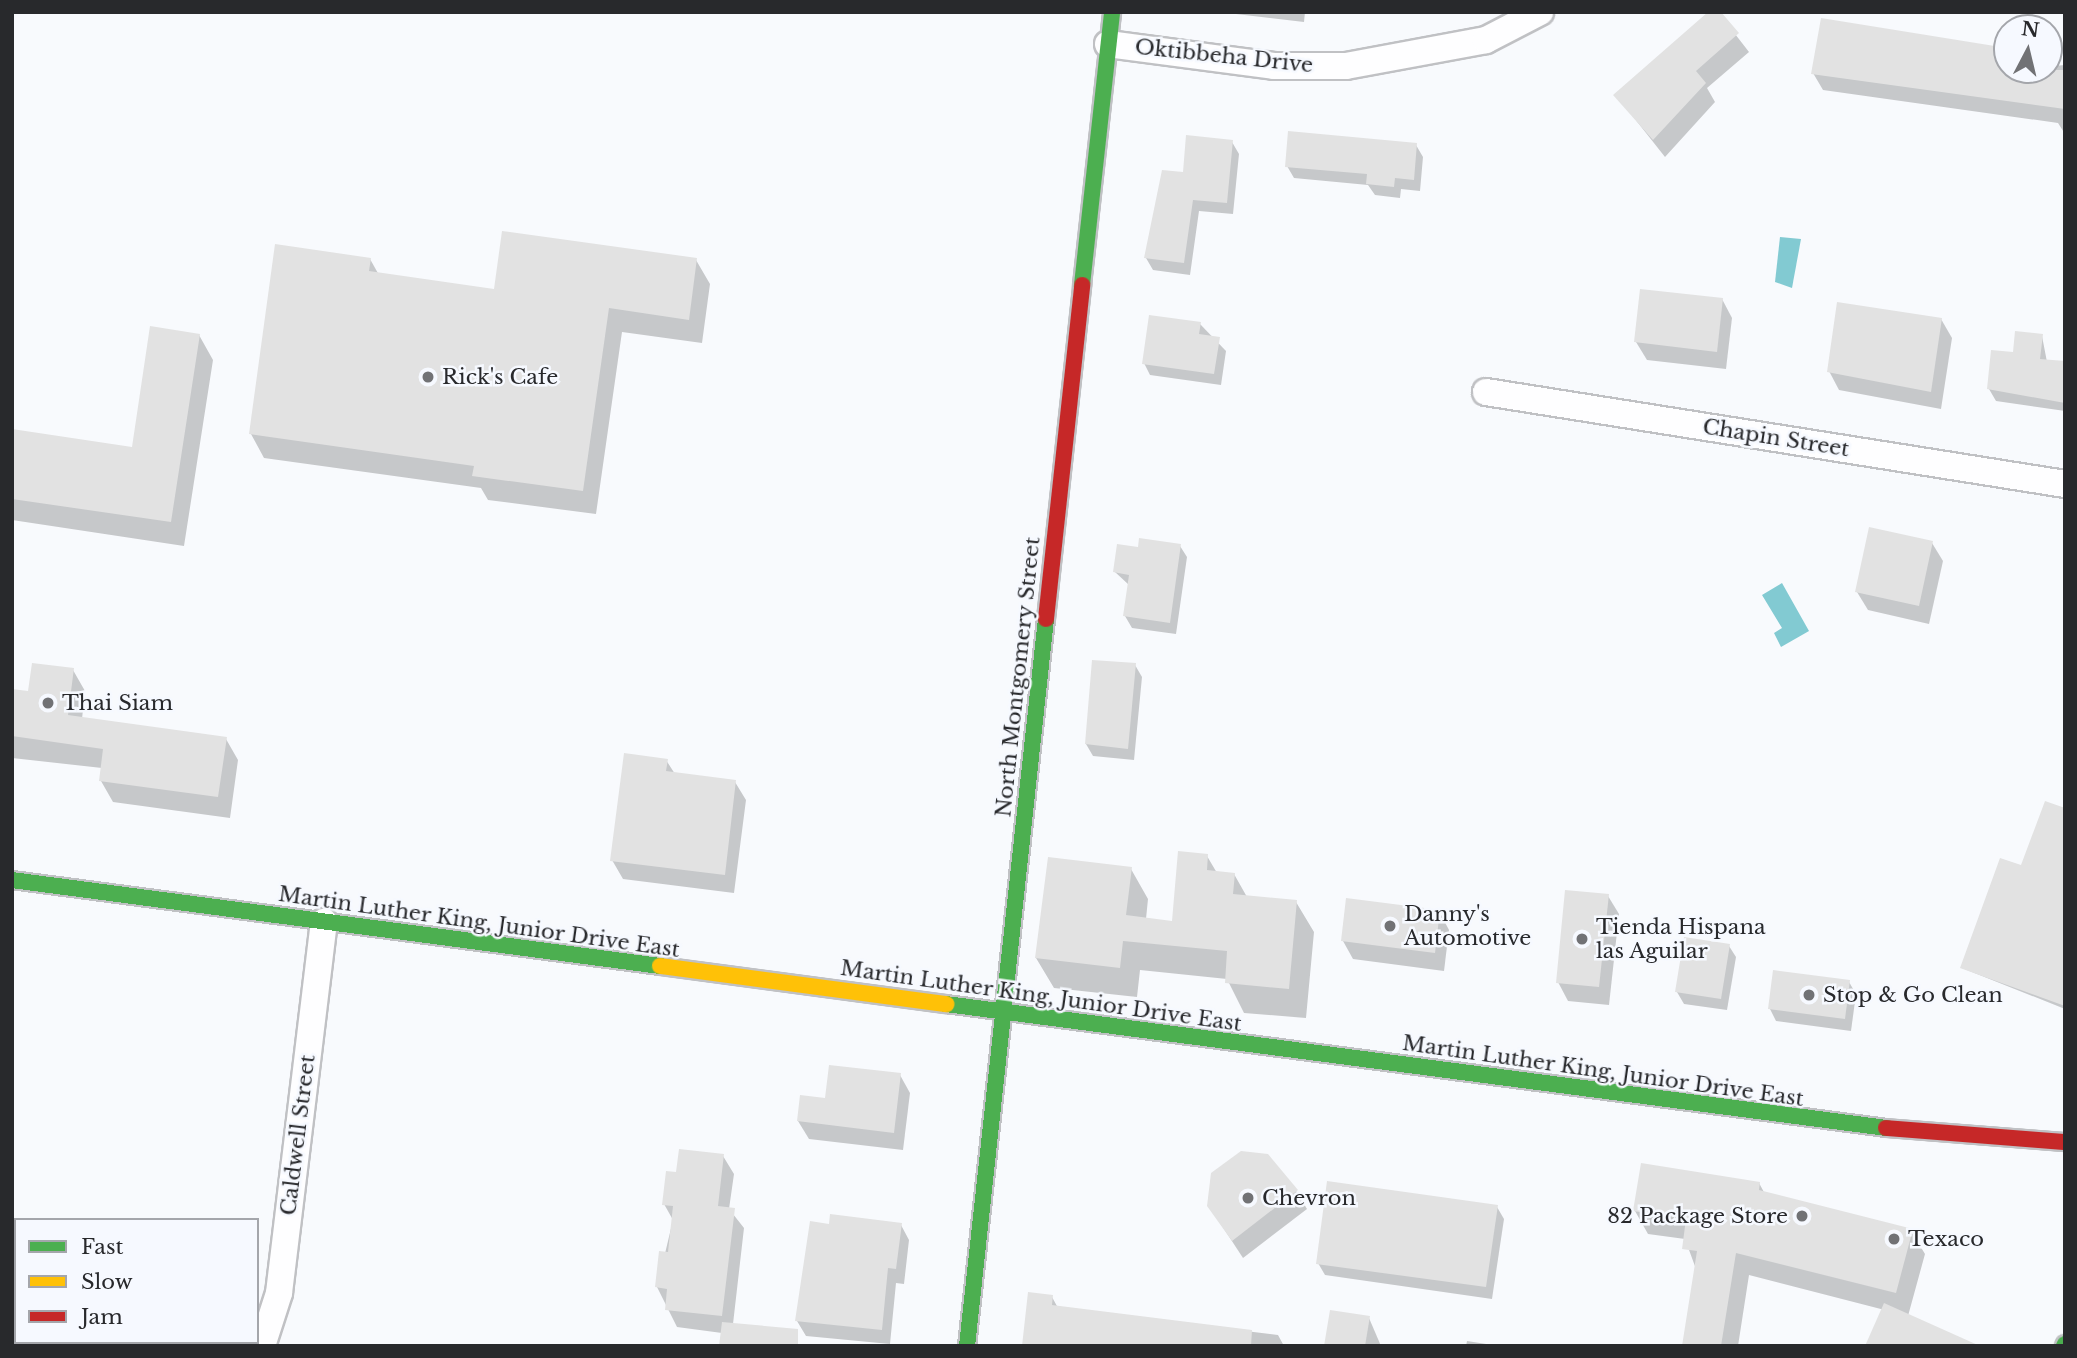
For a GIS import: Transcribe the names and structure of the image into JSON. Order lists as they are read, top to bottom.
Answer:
{
  "streets": {
    "main road": ["North Montgomery Street", "Martin Luther King, Junior Drive East"],
    "street": ["Oktibbeha Drive", "Chapin Street", "Caldwell Street"]
  },
  "crossings": [
    ["Oktibbeha Drive", "North Montgomery Street"],
    ["North Montgomery Street", "Martin Luther King, Junior Drive East"],
    ["Martin Luther King, Junior Drive East", "Caldwell Street"]
  ],
  "places": [
    "Rick's Cafe",
    "Thai Siam",
    "Danny's Automotive",
    "Tienda Hispana las Aguilar",
    "Stop & Go Clean",
    "Chevron",
    "82 Package Store",
    "Texaco"
  ],
  "legend": ["Fast", "Slow", "Jam"],
  "north": "top"
}
